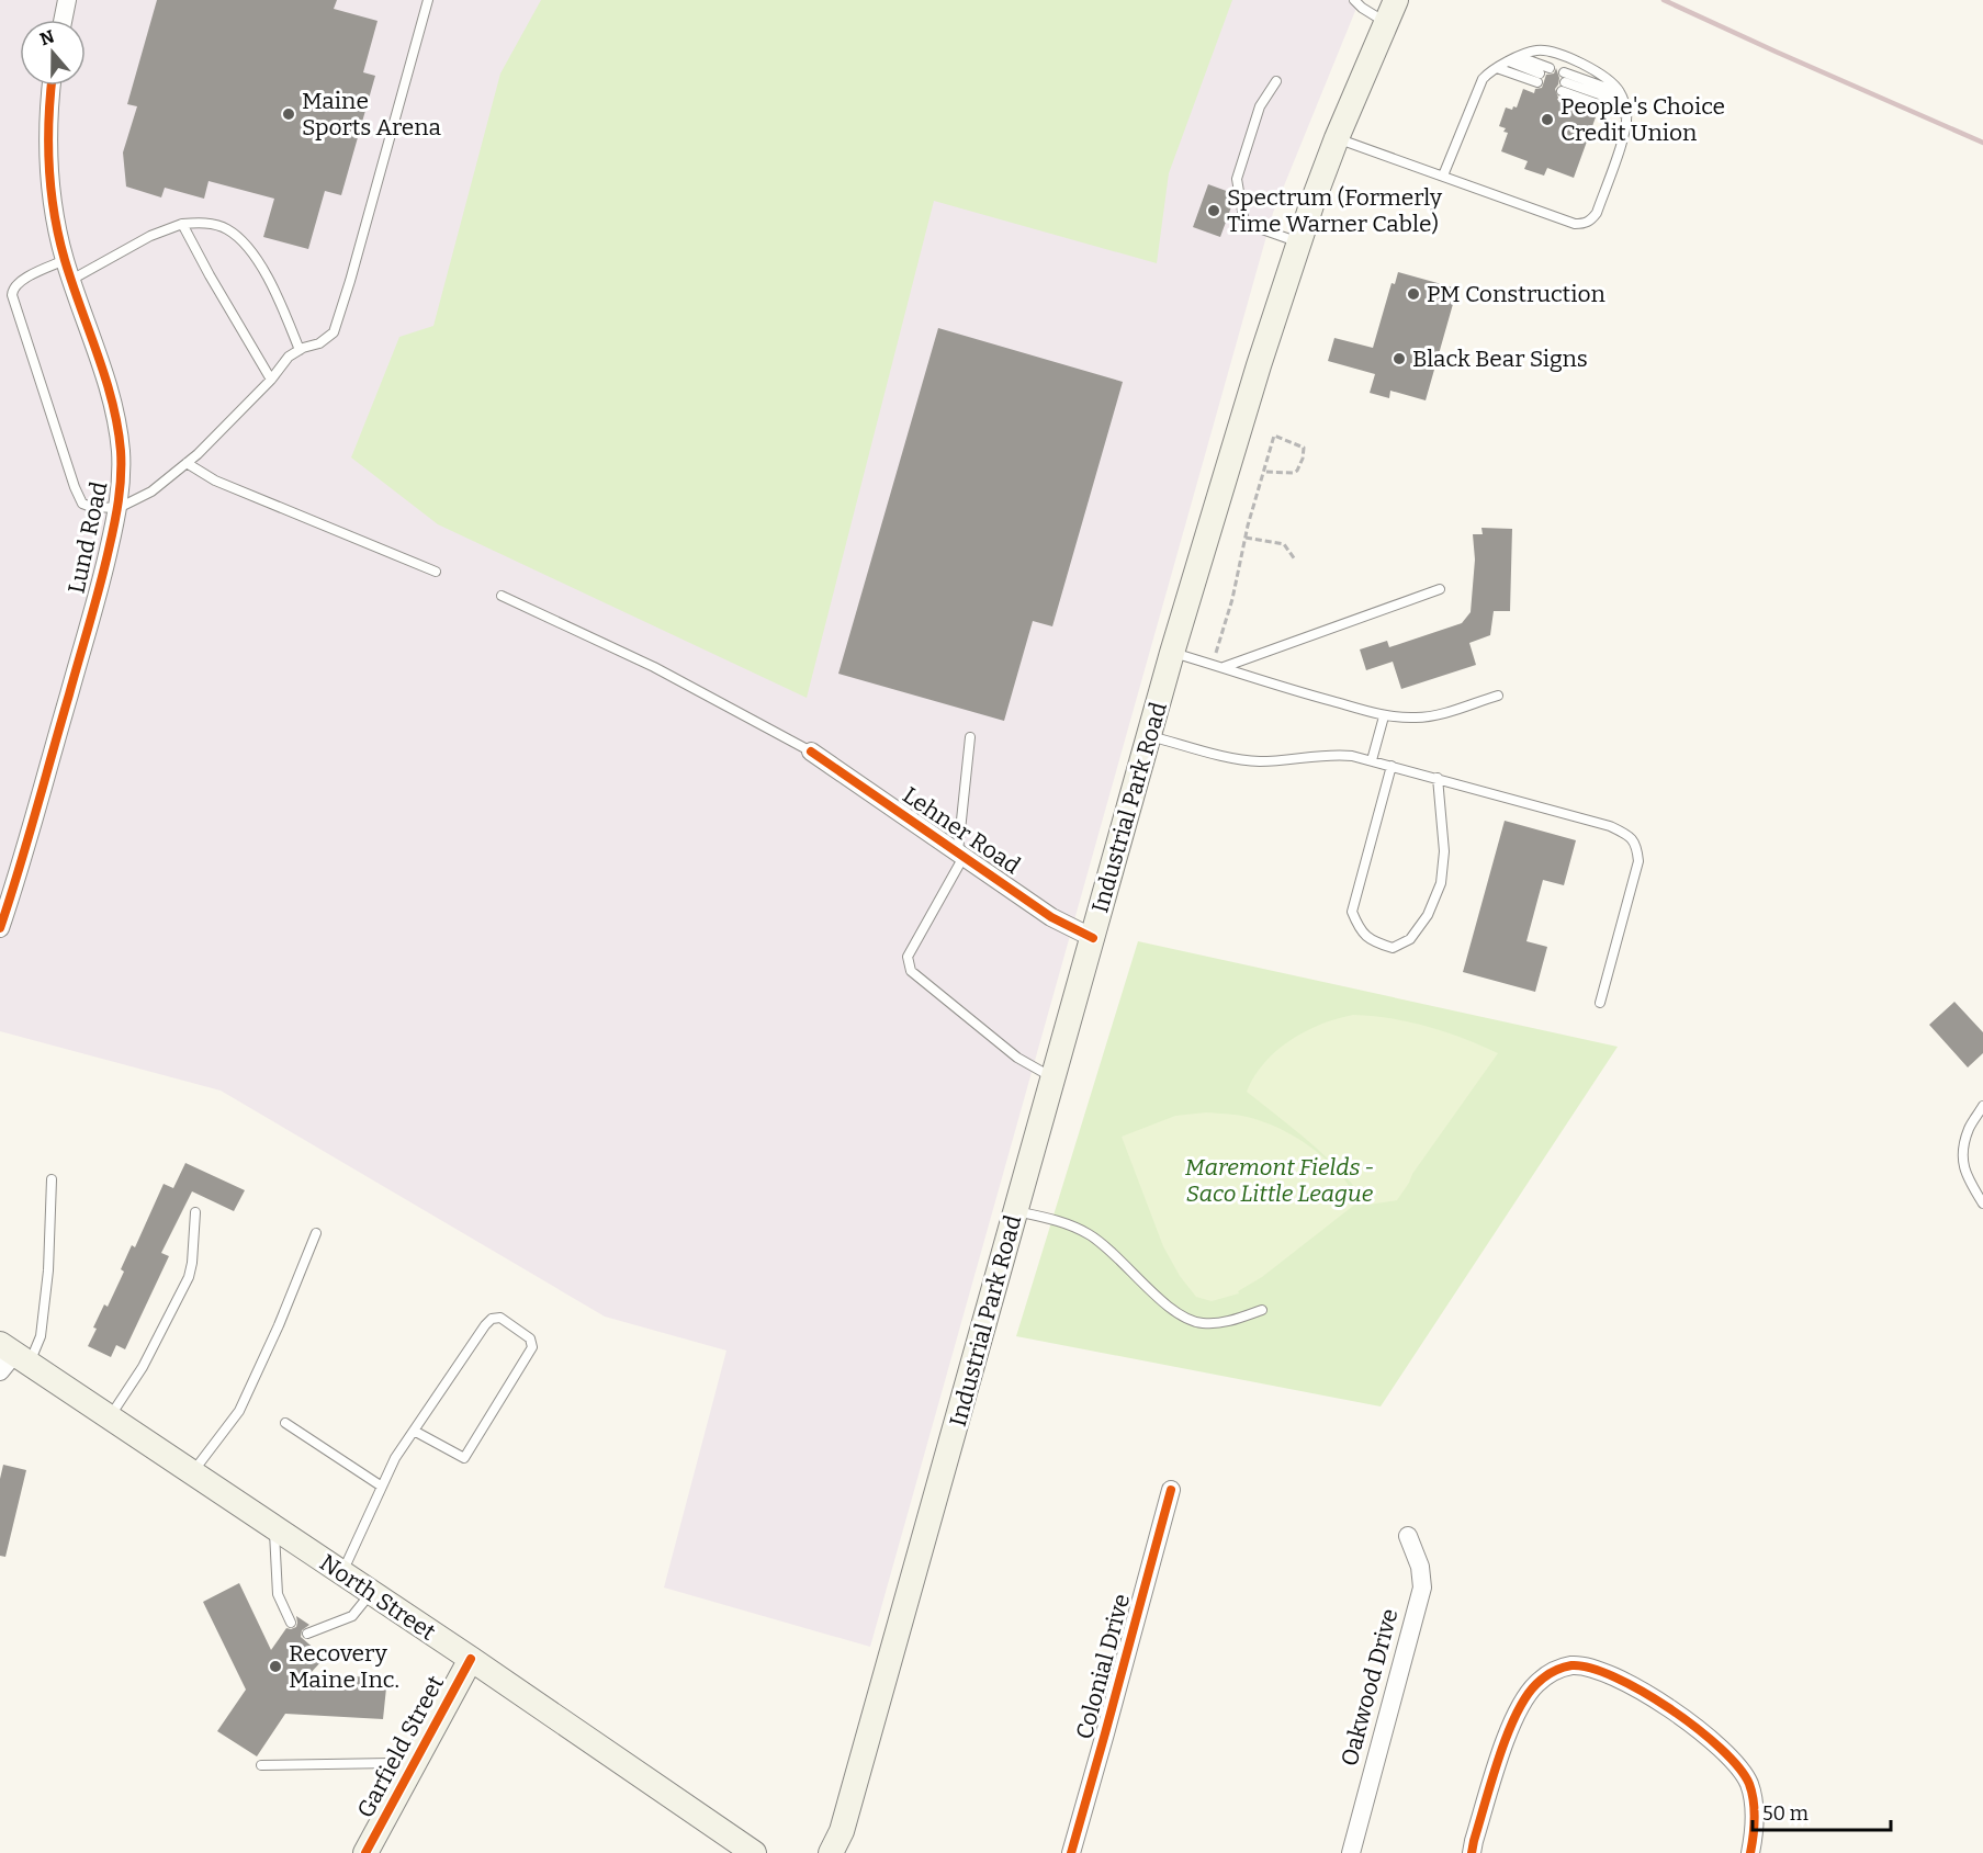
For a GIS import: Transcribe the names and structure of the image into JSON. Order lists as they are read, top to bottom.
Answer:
{
  "streets": {
    "main road": ["Industrial Park Road", "North Street", "Garfield Street"],
    "street": [
      "Lund Road",
      "Lehner Road",
      "Colonial Drive",
      "Oakwood Drive"
    ]
  },
  "crossings": [
    ["Industrial Park Road", "Lehner Road"],
    ["North Street", "Garfield Street"]
  ],
  "parks": ["Maremont Fields - Saco Little League"],
  "places": [
    "Maine Sports Arena",
    "People's Choice Credit Union",
    "Spectrum (Formerly Time Warner Cable)",
    "PM Construction",
    "Black Bear Signs",
    "Recovery Maine Inc."
  ],
  "scale_bar": "50 m",
  "north": "top"
}
